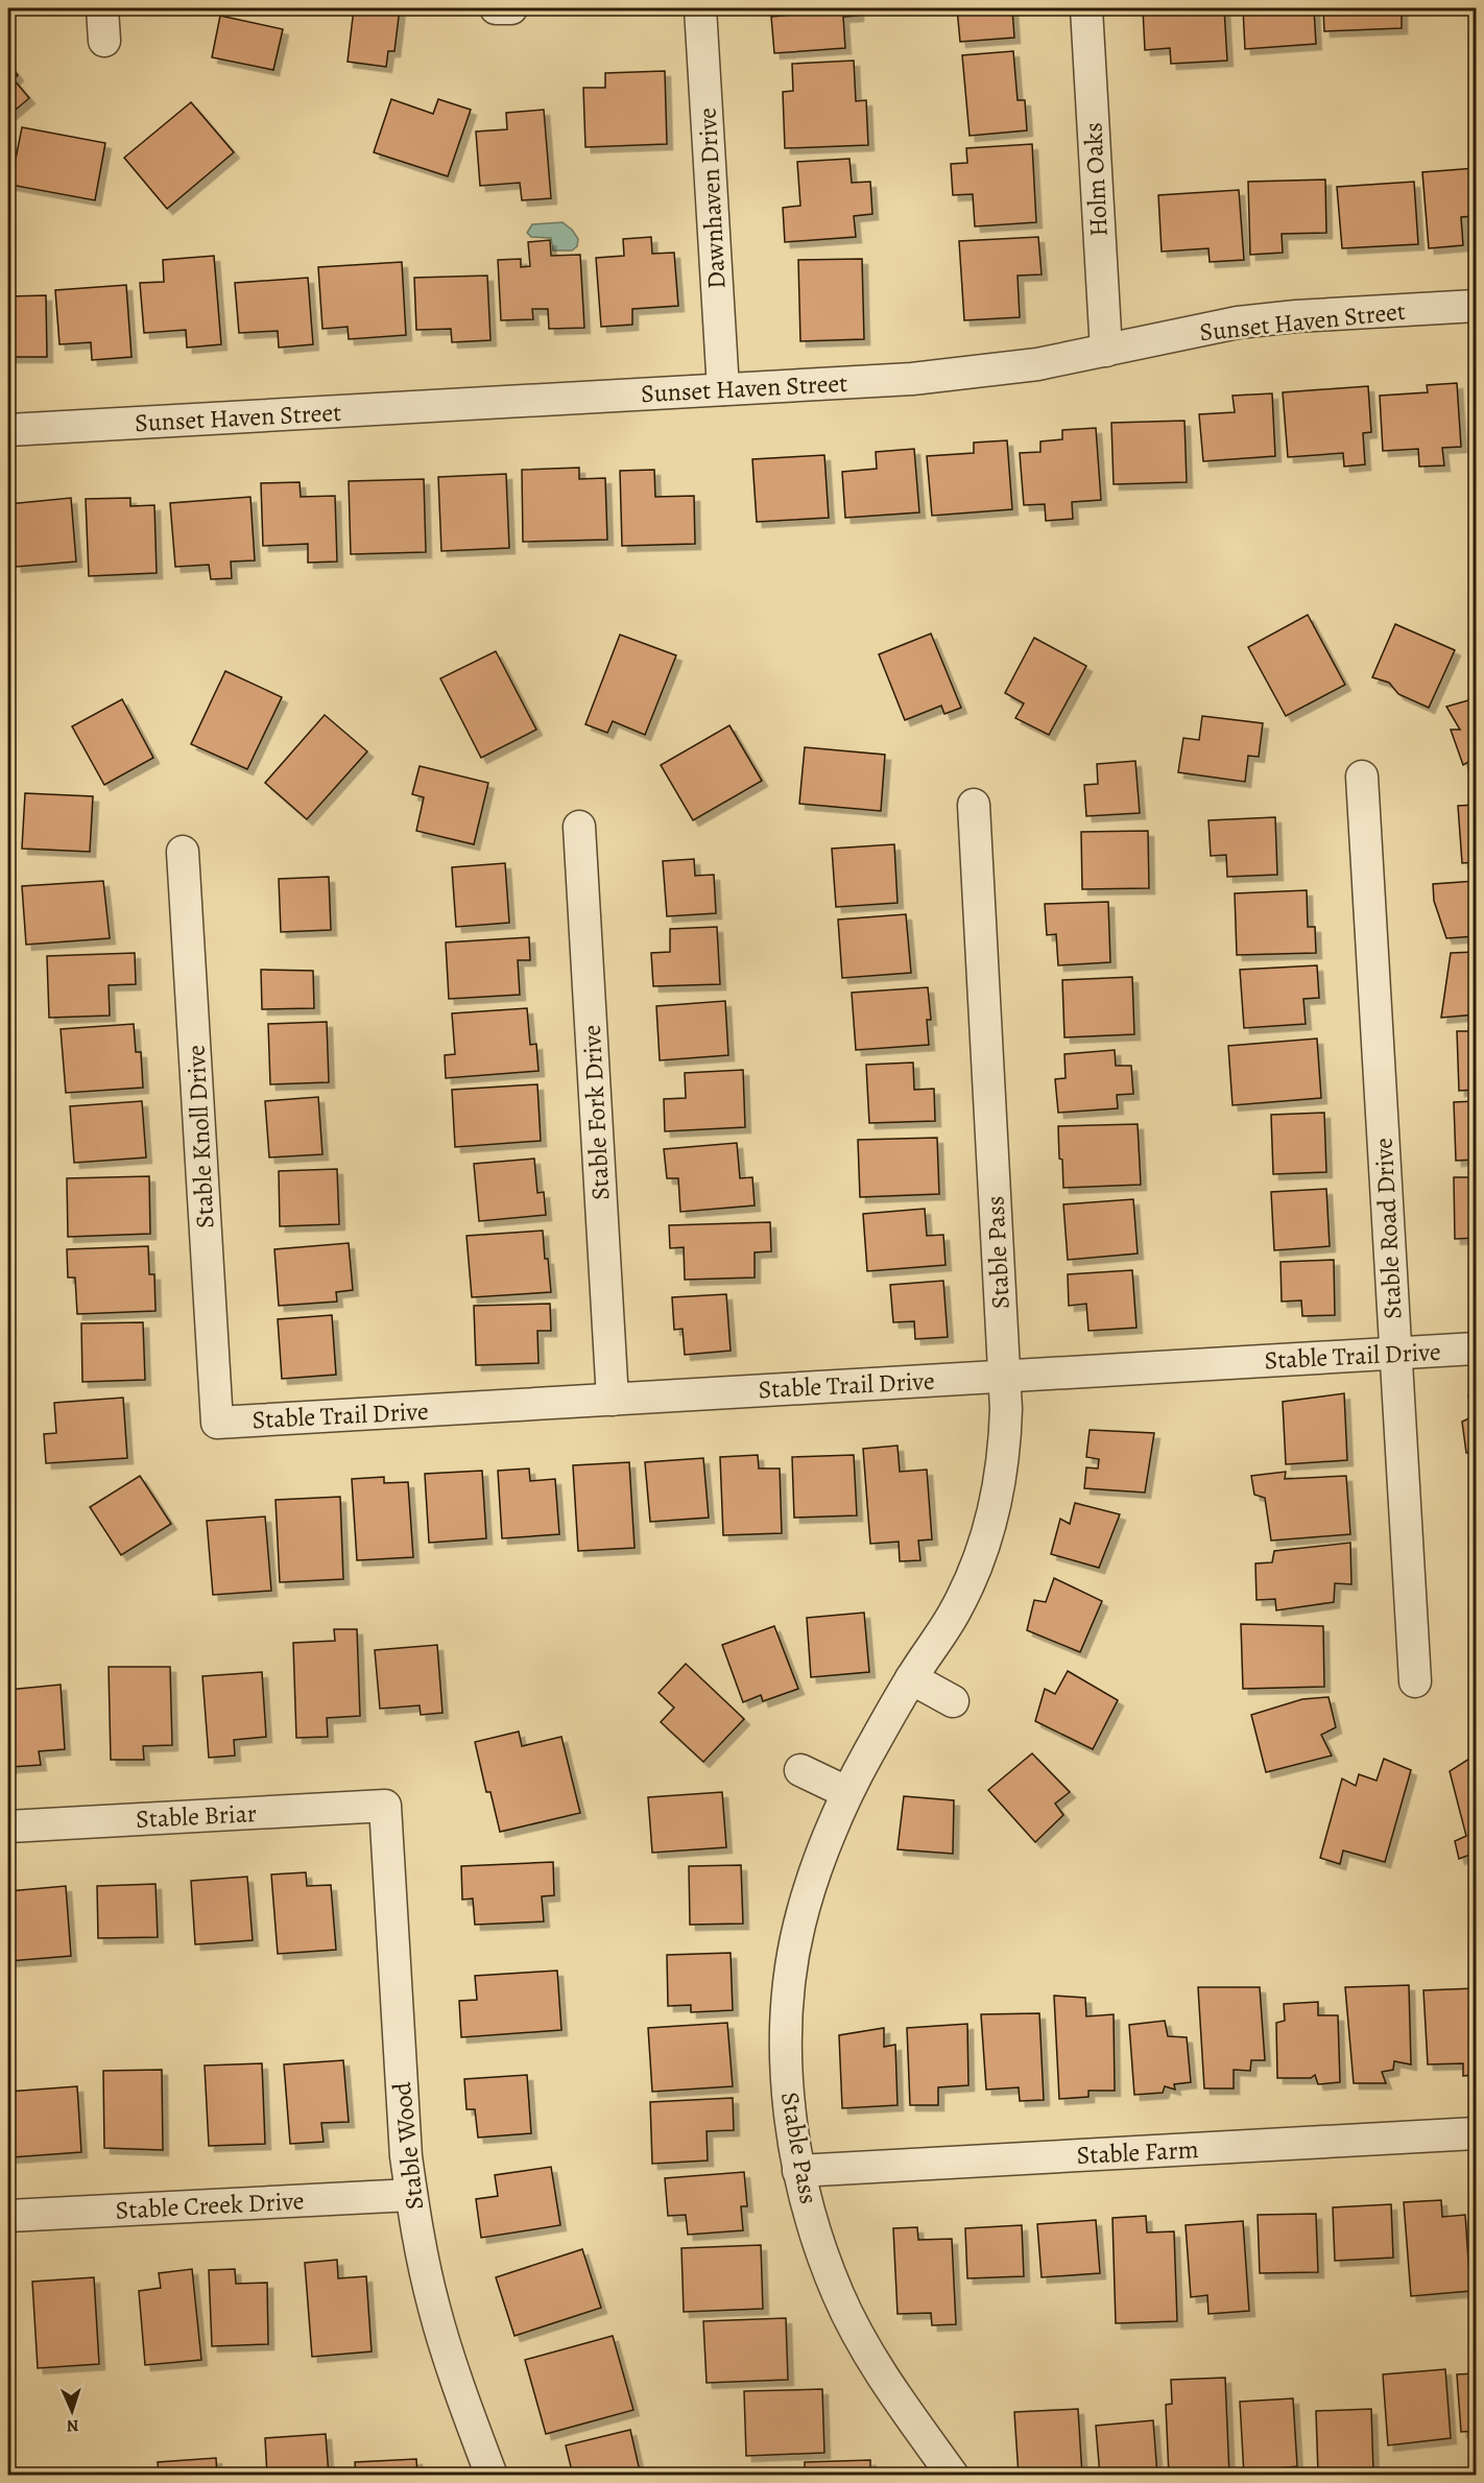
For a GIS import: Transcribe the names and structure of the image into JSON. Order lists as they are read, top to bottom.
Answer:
{
  "streets": {
    "street": [
      "Holm Oaks",
      "Dawnhaven Drive",
      "Sunset Haven Street",
      "Stable Fork Drive",
      "Stable Knoll Drive",
      "Stable Road Drive",
      "Stable Pass",
      "Stable Trail Drive",
      "Stable Briar",
      "Stable Wood",
      "Stable Farm",
      "Stable Creek Drive"
    ]
  },
  "crossings": [
    ["Holm Oaks", "Sunset Haven Street"],
    ["Dawnhaven Drive", "Sunset Haven Street"],
    ["Stable Fork Drive", "Stable Trail Drive"],
    ["Stable Knoll Drive", "Stable Trail Drive"],
    ["Stable Road Drive", "Stable Trail Drive"],
    ["Stable Pass", "Stable Trail Drive"],
    ["Stable Pass", "Stable Farm"],
    ["Stable Briar", "Stable Wood"],
    ["Stable Wood", "Stable Creek Drive"]
  ],
  "north": "bottom"
}
